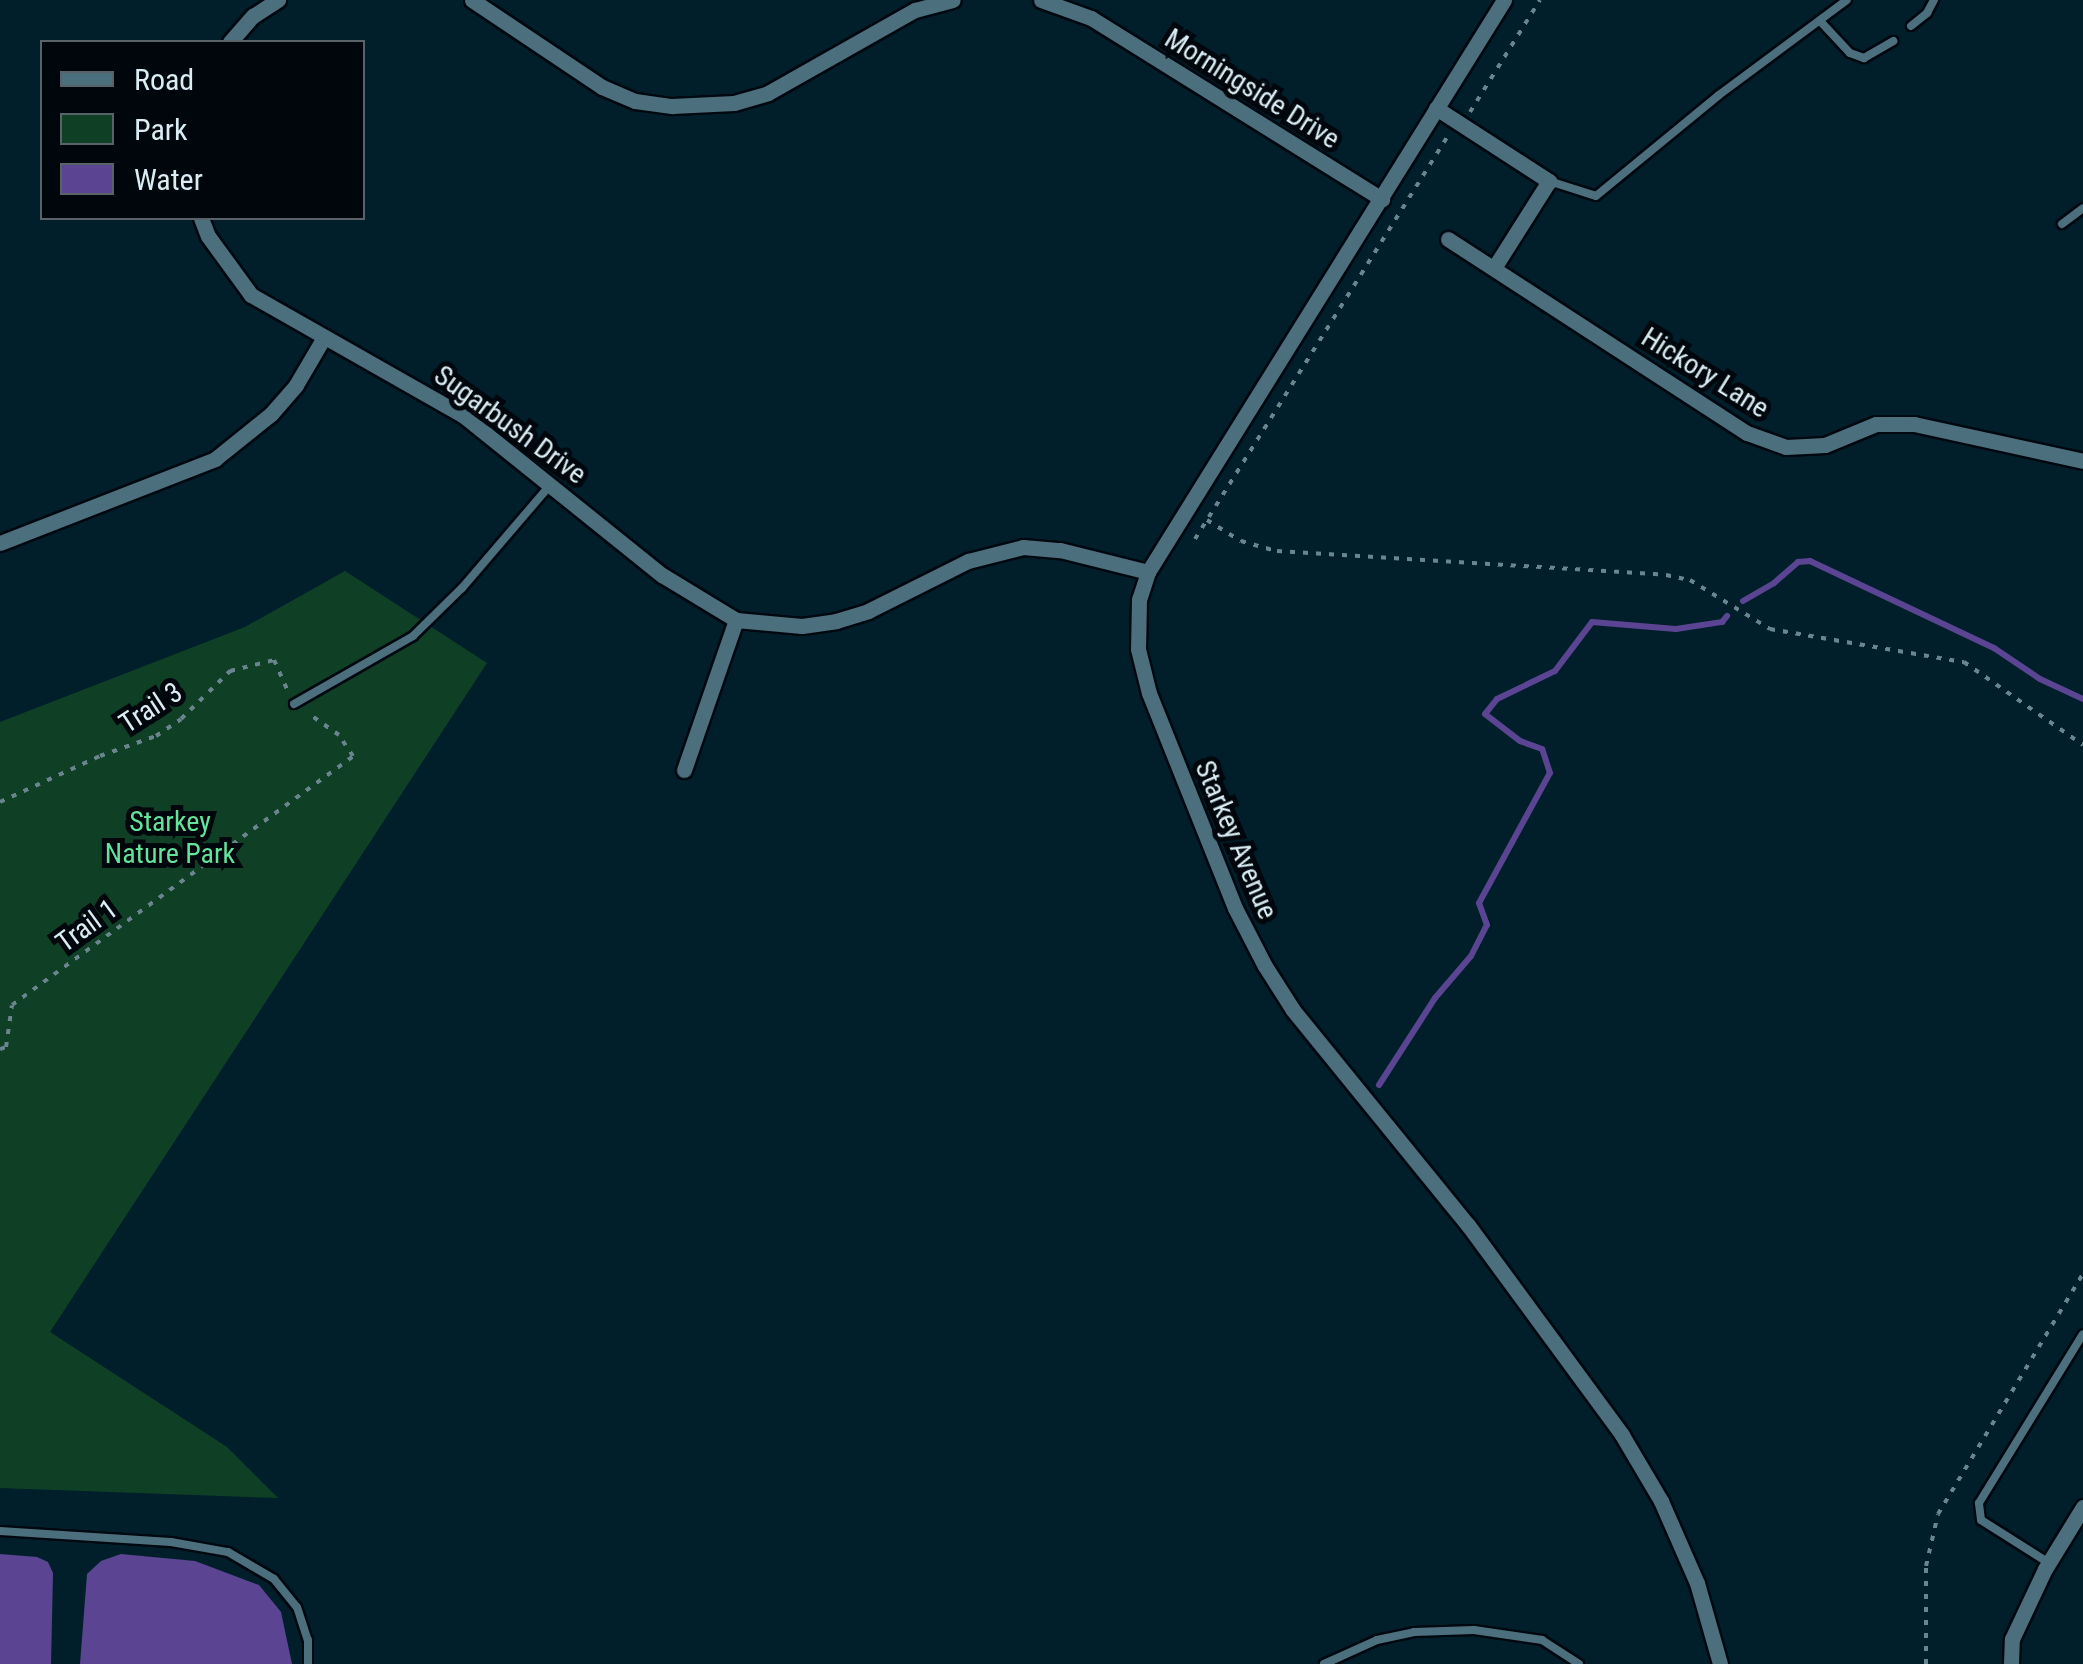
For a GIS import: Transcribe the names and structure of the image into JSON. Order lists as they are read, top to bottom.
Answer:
{
  "streets": {
    "street": [
      "Morningside Drive",
      "Hickory Lane",
      "Sugarbush Drive",
      "Starkey Avenue"
    ],
    "path": ["Trail 3", "Trail 1"]
  },
  "crossings": [
    ["Morningside Drive", "Starkey Avenue"],
    ["Sugarbush Drive", "Starkey Avenue"],
    ["Trail 3", "Trail 1"]
  ],
  "parks": ["Starkey Nature Park"],
  "legend": ["Road", "Park", "Water"]
}
